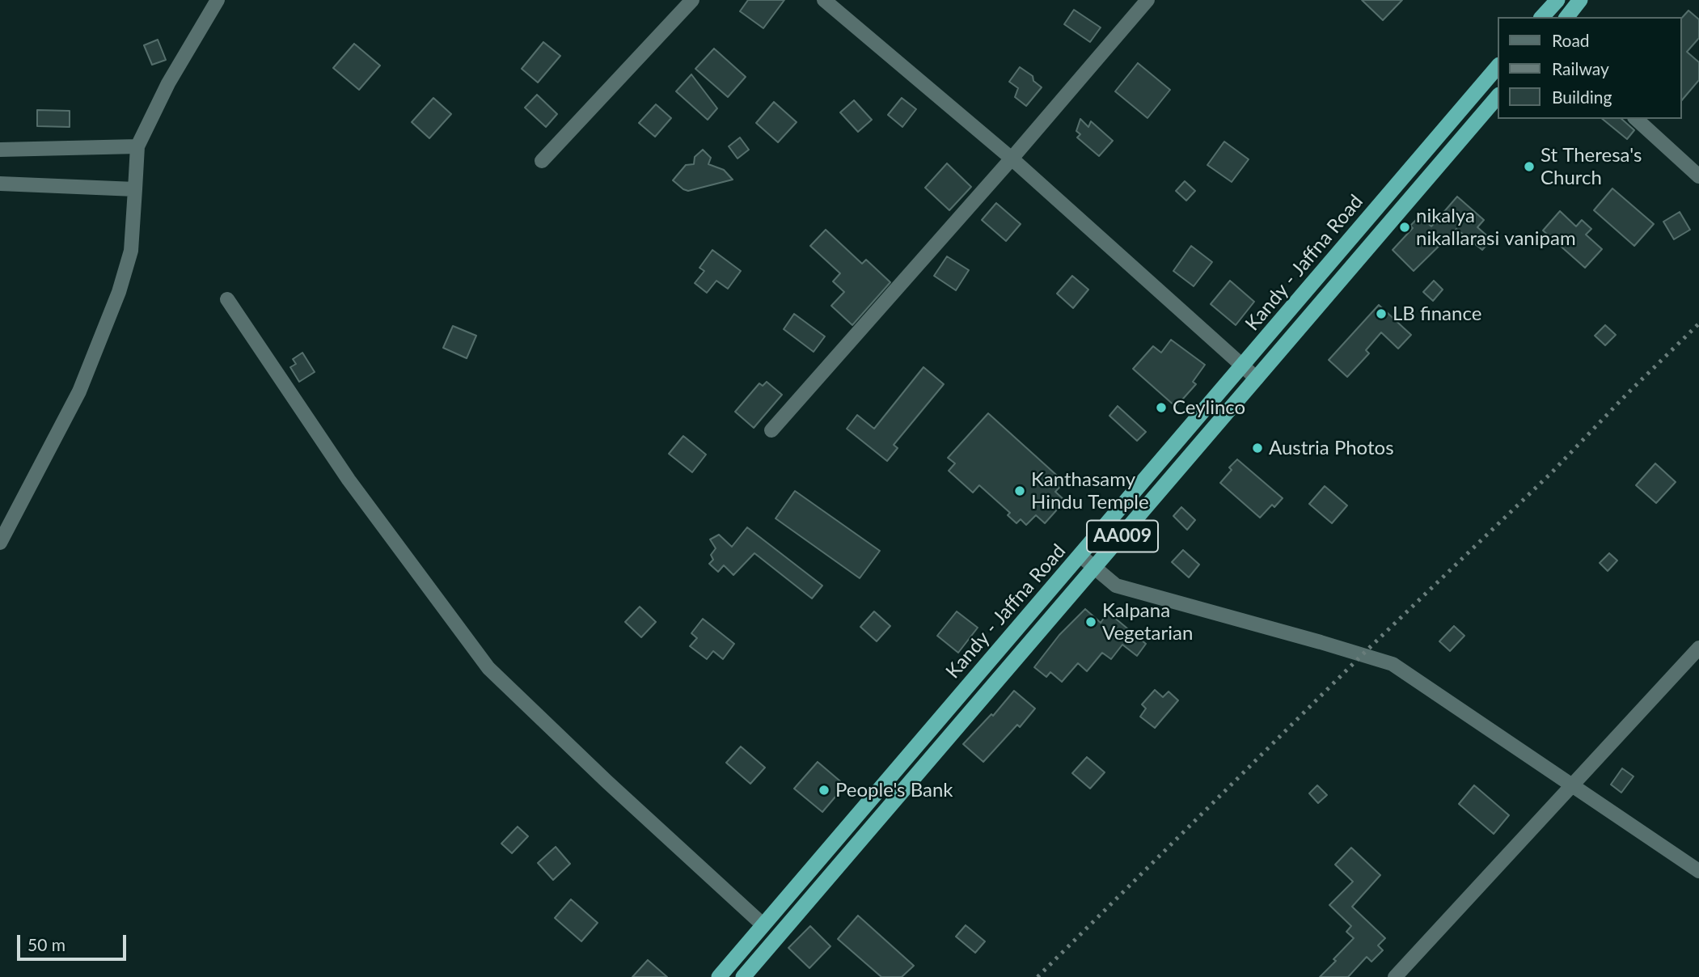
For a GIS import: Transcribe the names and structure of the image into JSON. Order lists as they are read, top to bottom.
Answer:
{
  "streets": {
    "highway": ["Kandy - Jaffna Road", "AA009"]
  },
  "places": [
    "St Theresa's Church",
    "nikalya nikallarasi vanipam",
    "LB finance",
    "Ceylinco",
    "Austria Photos",
    "Kanthasamy Hindu Temple",
    "Kalpana Vegetarian",
    "People's Bank"
  ],
  "legend": ["Road", "Railway", "Building"],
  "scale_bar": "50 m"
}
